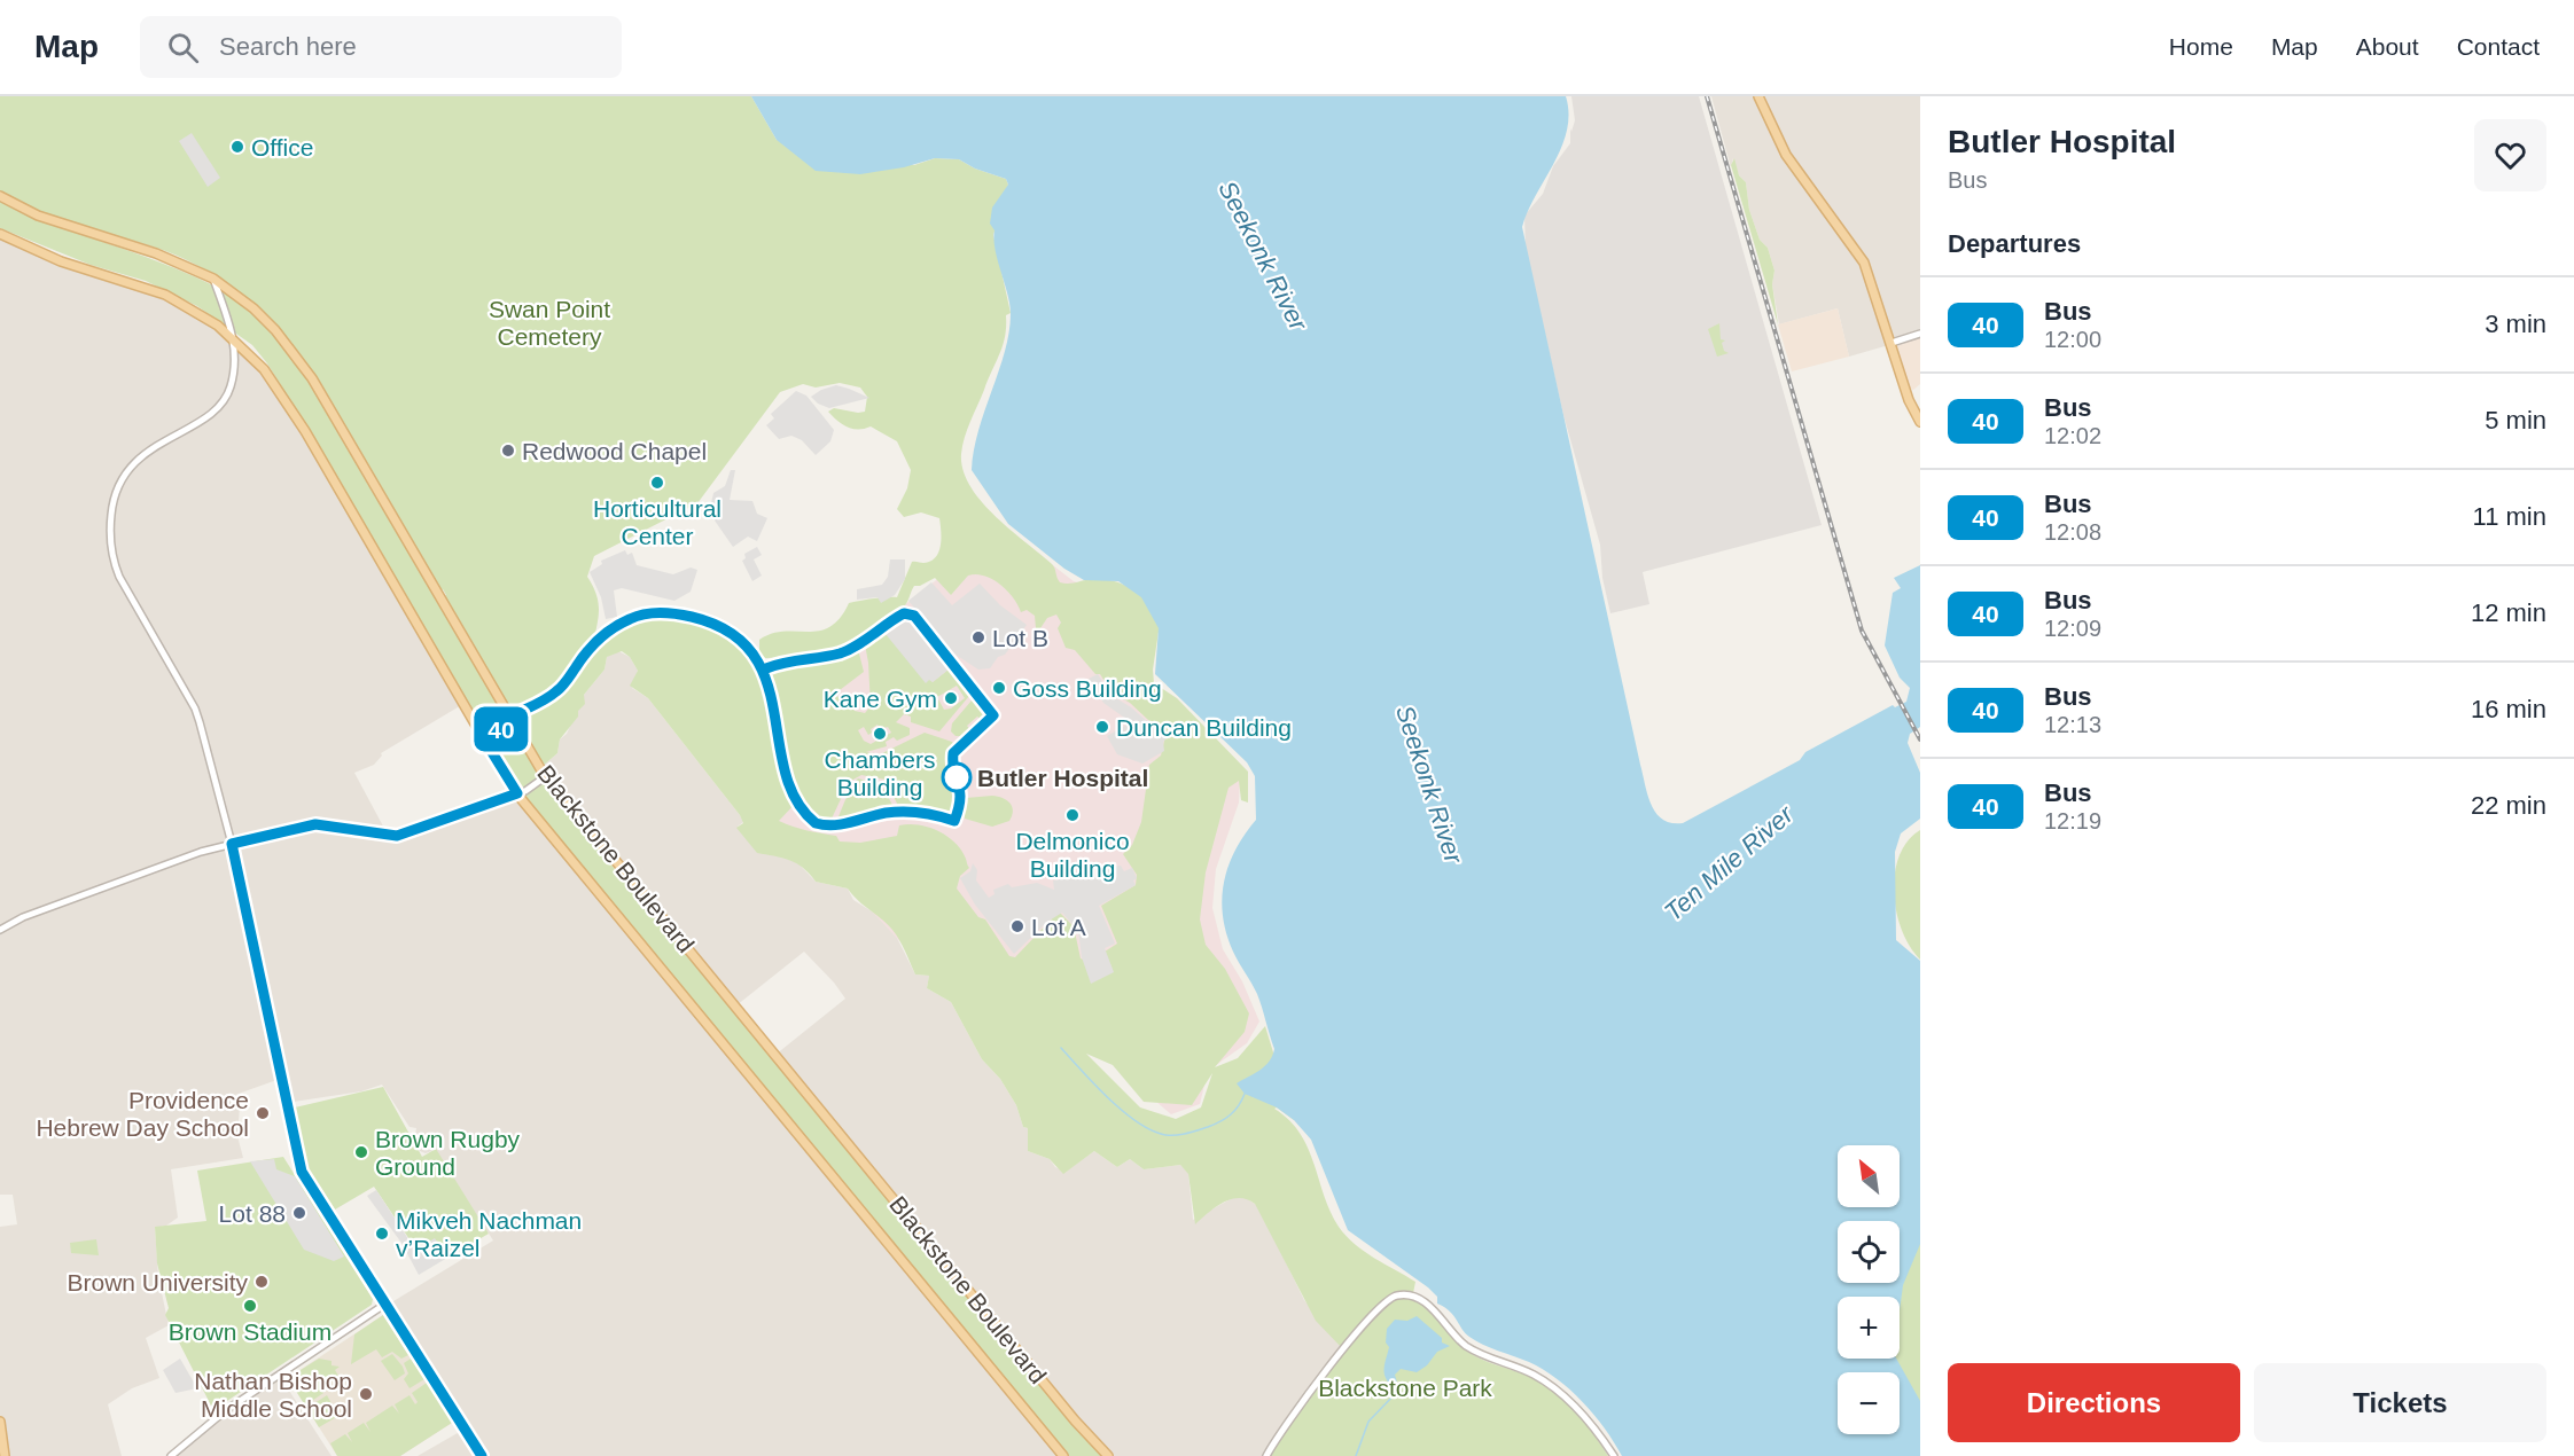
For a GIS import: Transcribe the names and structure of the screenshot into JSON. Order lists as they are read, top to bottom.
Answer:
{
  "streets": {
    "main road": ["Blackstone Boulevard"]
  },
  "water": ["Seekonk River", "Ten Mile River"],
  "parks": ["Swan Point Cemetery", "Blackstone Park"],
  "places": [
    "Office",
    "Redwood Chapel",
    "Horticultural Center",
    "Lot B",
    "Goss Building",
    "Kane Gym",
    "Duncan Building",
    "Chambers Building",
    "Butler Hospital",
    "Delmonico Building",
    "Lot A",
    "Providence Hebrew Day School",
    "Brown Rugby Ground",
    "Lot 88",
    "Mikveh Nachman v’Raizel",
    "Brown University",
    "Brown Stadium",
    "Nathan Bishop Middle School"
  ],
  "lines": ["bus line 40"],
  "north": "top left",
  "page": {
    "header": "Map",
    "search": "Search here",
    "nav": [
      "Home",
      "Map",
      "About",
      "Contact"
    ],
    "on_map": "40",
    "heading": [
      ["Butler Hospital", "Bus"],
      "Departures"
    ],
    "list": [
      {
        "mark": "40",
        "name": "Bus",
        "note": "12:00",
        "value": "3 min"
      },
      {
        "mark": "40",
        "name": "Bus",
        "note": "12:02",
        "value": "5 min"
      },
      {
        "mark": "40",
        "name": "Bus",
        "note": "12:08",
        "value": "11 min"
      },
      {
        "mark": "40",
        "name": "Bus",
        "note": "12:09",
        "value": "12 min"
      },
      {
        "mark": "40",
        "name": "Bus",
        "note": "12:13",
        "value": "16 min"
      },
      {
        "mark": "40",
        "name": "Bus",
        "note": "12:19",
        "value": "22 min"
      }
    ],
    "map_buttons": ["+", "−"],
    "buttons": ["Directions", "Tickets"]
  }
}
